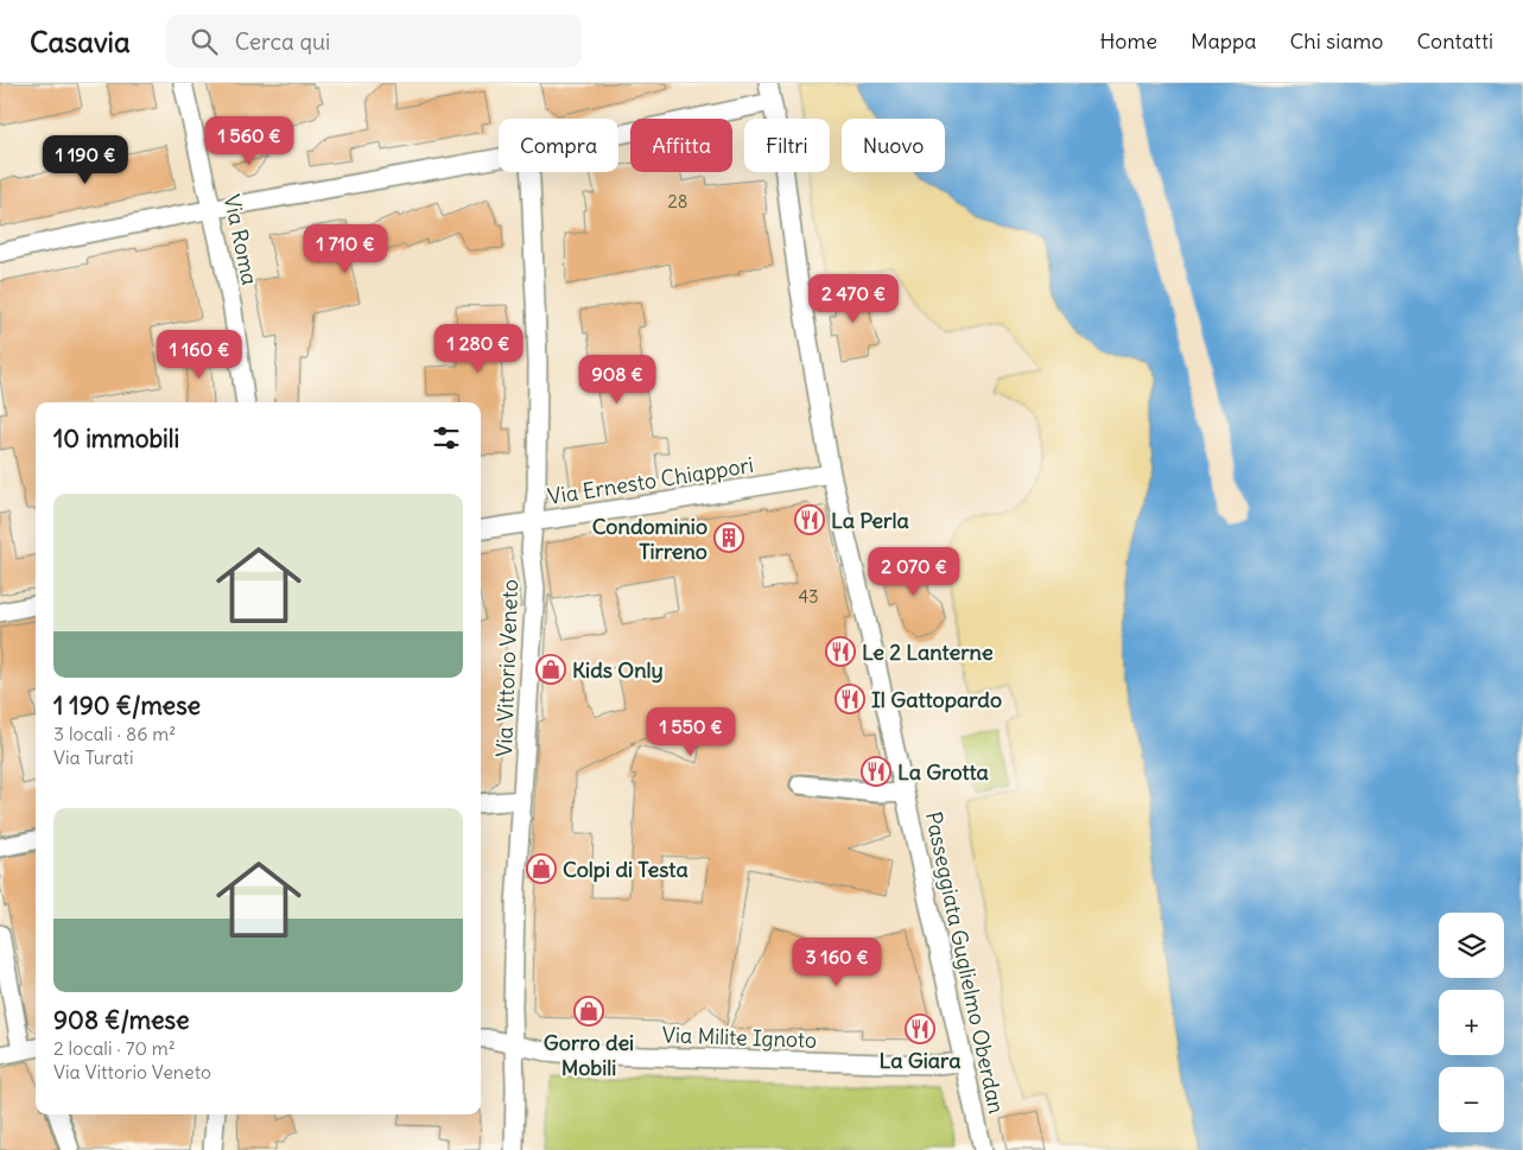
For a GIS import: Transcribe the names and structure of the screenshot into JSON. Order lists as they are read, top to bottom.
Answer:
{
  "streets": {
    "street": [
      "Via Roma",
      "Via Ernesto Chiappori",
      "Via Vittorio Veneto",
      "Passeggiata Guglielmo Oberdan",
      "Via Milite Ignoto"
    ]
  },
  "crossings": [
    ["Via Ernesto Chiappori", "Via Vittorio Veneto"],
    ["Via Ernesto Chiappori", "Passeggiata Guglielmo Oberdan"],
    ["Via Vittorio Veneto", "Via Milite Ignoto"],
    ["Passeggiata Guglielmo Oberdan", "Via Milite Ignoto"]
  ],
  "places": {
    "restaurant": [
      "La Perla",
      "Le 2 Lanterne",
      "Il Gattopardo",
      "La Grotta",
      "La Giara"
    ],
    "building": ["Condominio Tirreno"],
    "shop": ["Kids Only", "Colpi di Testa", "Gorro dei Mobili"]
  },
  "house_numbers": ["28", "43"],
  "page": {
    "header": "Casavia",
    "search": "Cerca qui",
    "nav": [
      "Home",
      "Mappa",
      "Chi siamo",
      "Contatti"
    ],
    "price": [
      "1 560 €",
      "1 190 €",
      "1 710 €",
      "2 470 €",
      "1 280 €",
      "1 160 €",
      "908 €",
      "2 070 €",
      "1 550 €",
      "3 160 €"
    ],
    "chip": [
      "Compra",
      "Affitta",
      "Filtri",
      "Nuovo"
    ],
    "heading": "10 immobili",
    "list": [
      {
        "name": "1 190 €/mese",
        "note": "3 locali · 86 m² · Via Turati"
      },
      {
        "name": "908 €/mese",
        "note": "2 locali · 70 m² · Via Vittorio Veneto"
      }
    ],
    "map_buttons": ["+", "−"]
  }
}
